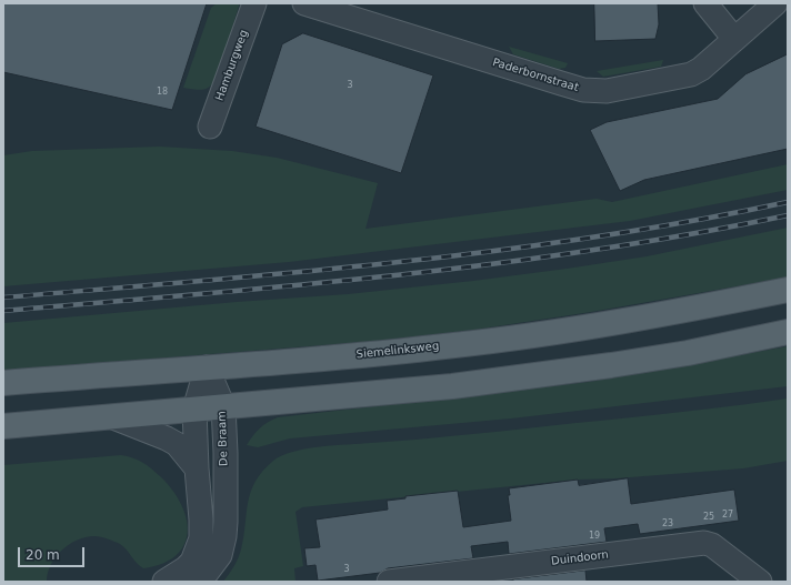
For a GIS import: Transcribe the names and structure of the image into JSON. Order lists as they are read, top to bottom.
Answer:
{
  "streets": {
    "main road": ["Siemelinksweg"],
    "street": [
      "Hamburgweg",
      "Paderbornstraat",
      "De Braam",
      "Duindoorn"
    ]
  },
  "crossings": [
    ["Siemelinksweg", "De Braam"]
  ],
  "house_numbers": [
    "3",
    "18",
    "27",
    "25",
    "23",
    "19",
    "3"
  ],
  "scale_bar": "20 m"
}
